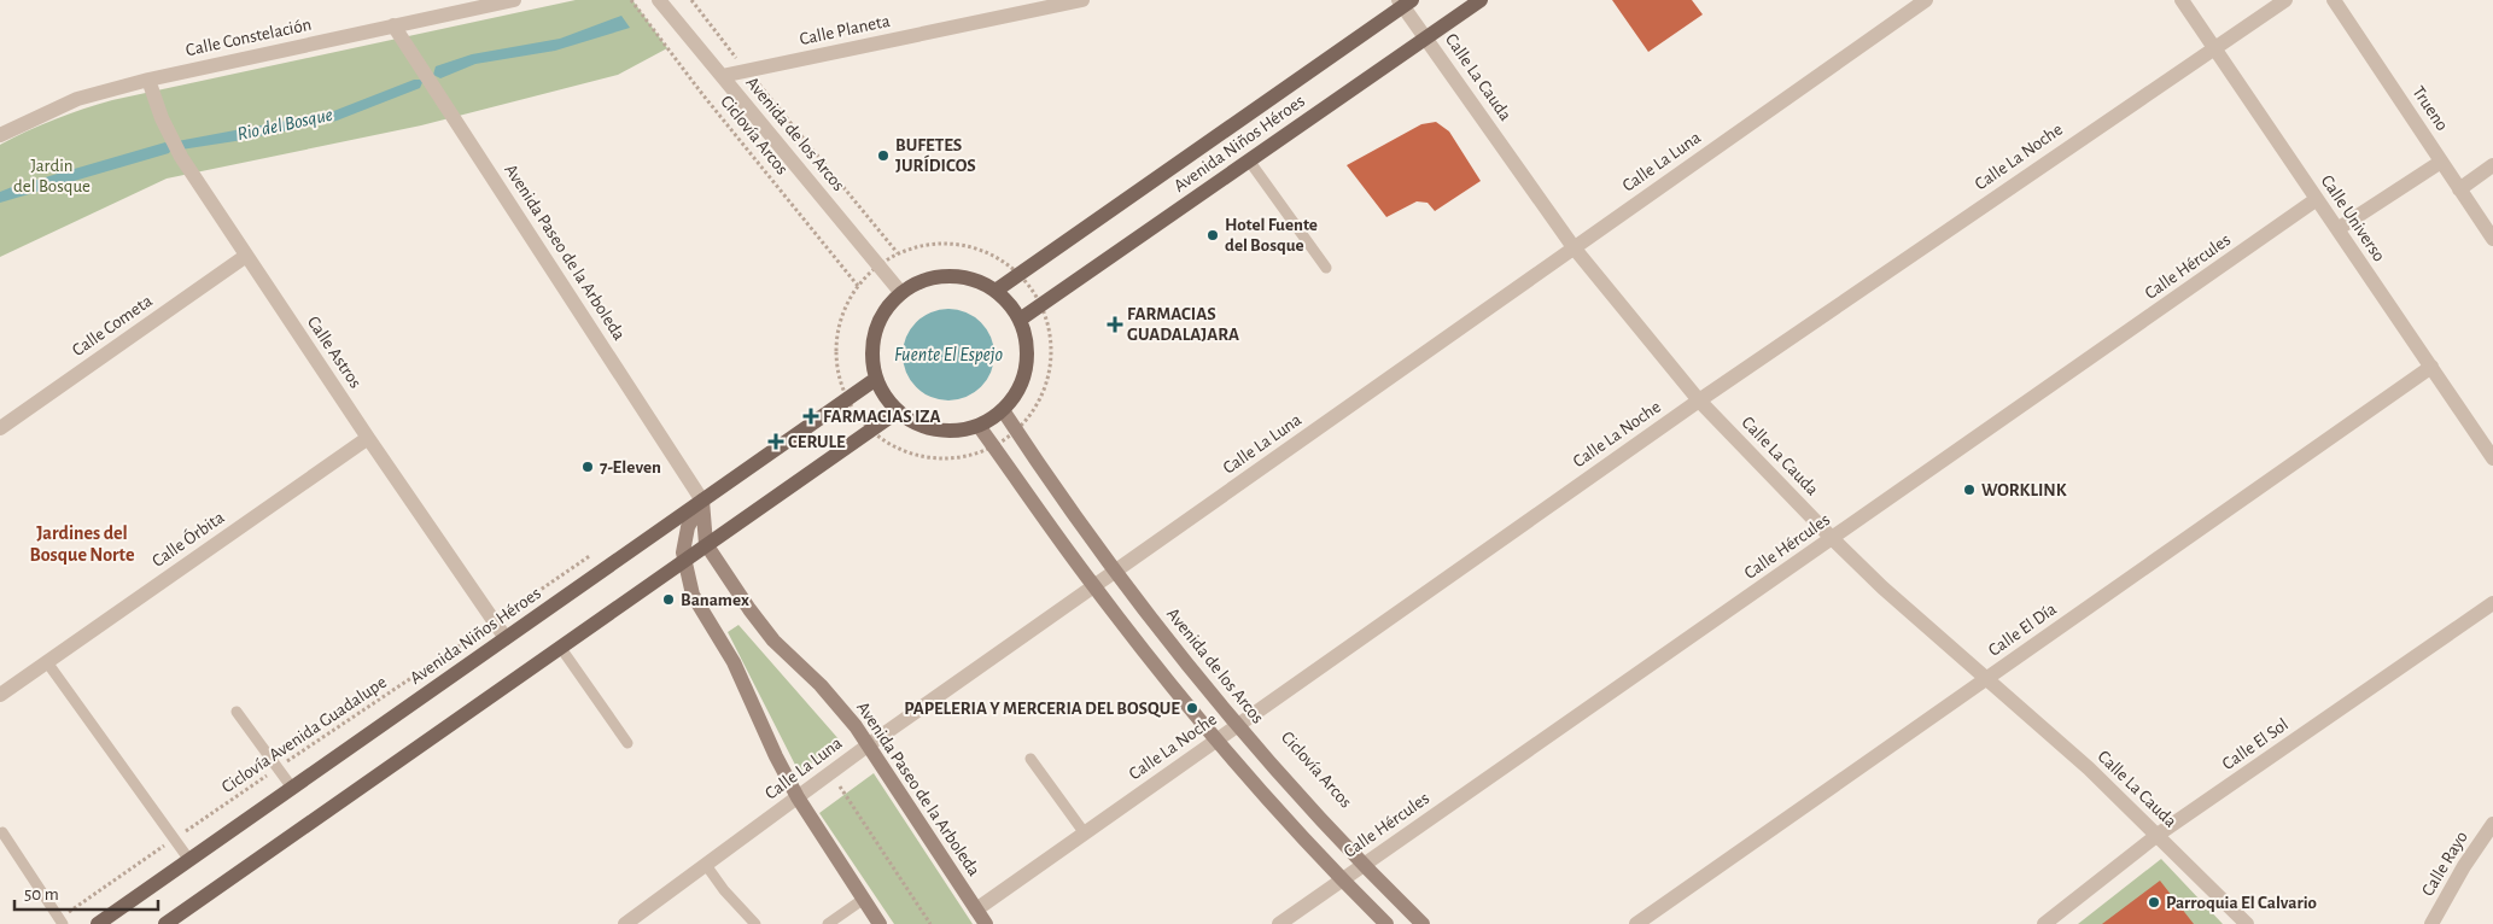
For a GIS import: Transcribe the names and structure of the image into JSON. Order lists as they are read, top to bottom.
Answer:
{
  "streets": {
    "main road": ["Avenida Niños Héroes"],
    "street": [
      "Calle Planeta",
      "Calle Constelación",
      "Calle La Cauda",
      "Trueno",
      "Avenida de los Arcos",
      "Calle La Noche",
      "Calle La Luna",
      "Calle Universo",
      "Avenida Paseo de la Arboleda",
      "Calle Hércules",
      "Calle Cometa",
      "Calle Astros",
      "Calle Órbita",
      "Calle El Día",
      "Calle El Sol",
      "Calle Rayo"
    ],
    "path": ["Ciclovía Arcos", "Ciclovía Avenida Guadalupe"]
  },
  "crossings": [
    ["Calle Planeta", "Avenida de los Arcos"],
    ["Calle Planeta", "Ciclovía Arcos"],
    ["Calle Constelación", "Avenida Paseo de la Arboleda"],
    ["Calle Constelación", "Calle Astros"],
    ["Calle La Cauda", "Avenida Niños Héroes"],
    ["Calle La Cauda", "Calle La Noche"],
    ["Calle La Cauda", "Calle La Luna"],
    ["Calle La Cauda", "Calle Hércules"],
    ["Calle La Cauda", "Calle El Día"],
    ["Calle La Cauda", "Calle El Sol"],
    ["Avenida de los Arcos", "Avenida Niños Héroes"],
    ["Avenida de los Arcos", "Calle La Noche"],
    ["Avenida de los Arcos", "Calle La Luna"],
    ["Avenida de los Arcos", "Calle Hércules"],
    ["Avenida Niños Héroes", "Avenida Paseo de la Arboleda"],
    ["Avenida Niños Héroes", "Calle Astros"],
    ["Calle La Noche", "Calle Universo"],
    ["Calle La Noche", "Avenida Paseo de la Arboleda"],
    ["Calle La Luna", "Avenida Paseo de la Arboleda"],
    ["Calle Universo", "Calle Hércules"],
    ["Calle Universo", "Calle El Día"],
    ["Calle Cometa", "Calle Astros"],
    ["Calle Astros", "Calle Órbita"],
    ["Calle Astros", "Ciclovía Avenida Guadalupe"]
  ],
  "districts": ["Jardines del Bosque Norte"],
  "water": ["Rio del Bosque", "Fuente El Espejo"],
  "parks": ["Jardin del Bosque"],
  "places": {
    "other": [
      "BUFETES JURÍDICOS",
      "Hotel Fuente del Bosque",
      "7-Eleven",
      "WORKLINK",
      "Banamex",
      "PAPELERIA Y MERCERIA DEL BOSQUE",
      "Parroquia El Calvario"
    ],
    "health": ["FARMACIAS GUADALAJARA", "FARMACIAS IZA", "CERULE"]
  },
  "scale_bar": "50 m"
}
